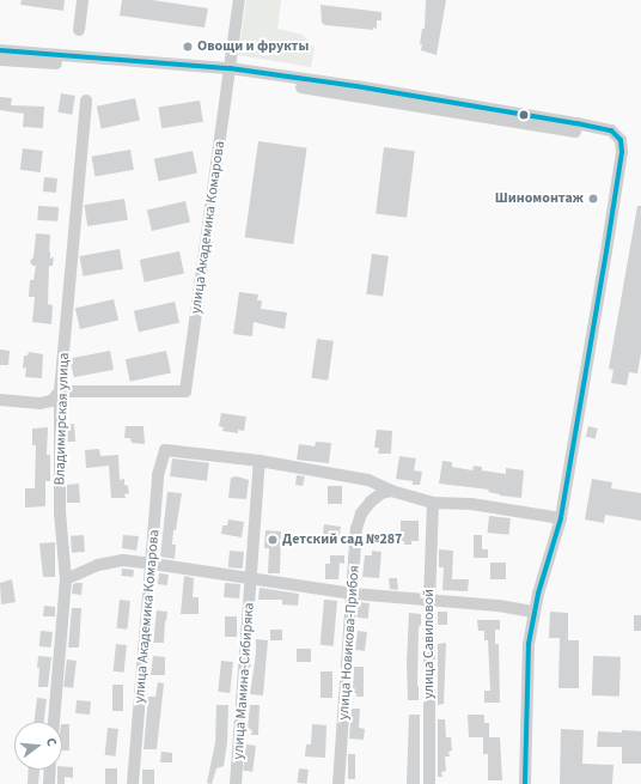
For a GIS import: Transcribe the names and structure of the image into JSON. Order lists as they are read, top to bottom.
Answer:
{
  "streets": {
    "street": [
      "улица Академика Комарова",
      "Владимирская улица",
      "улица Новикова-Прибоя",
      "улица Савиловой",
      "улица Мамина-Сибиряка"
    ]
  },
  "crossings": [
    ["улица Академика Комарова", "Владимирская улица"],
    ["улица Академика Комарова", "улица Мамина-Сибиряка"]
  ],
  "places": ["Овощи и фрукты", "Шиномонтаж", "Детский сад №287"],
  "north": "right"
}
